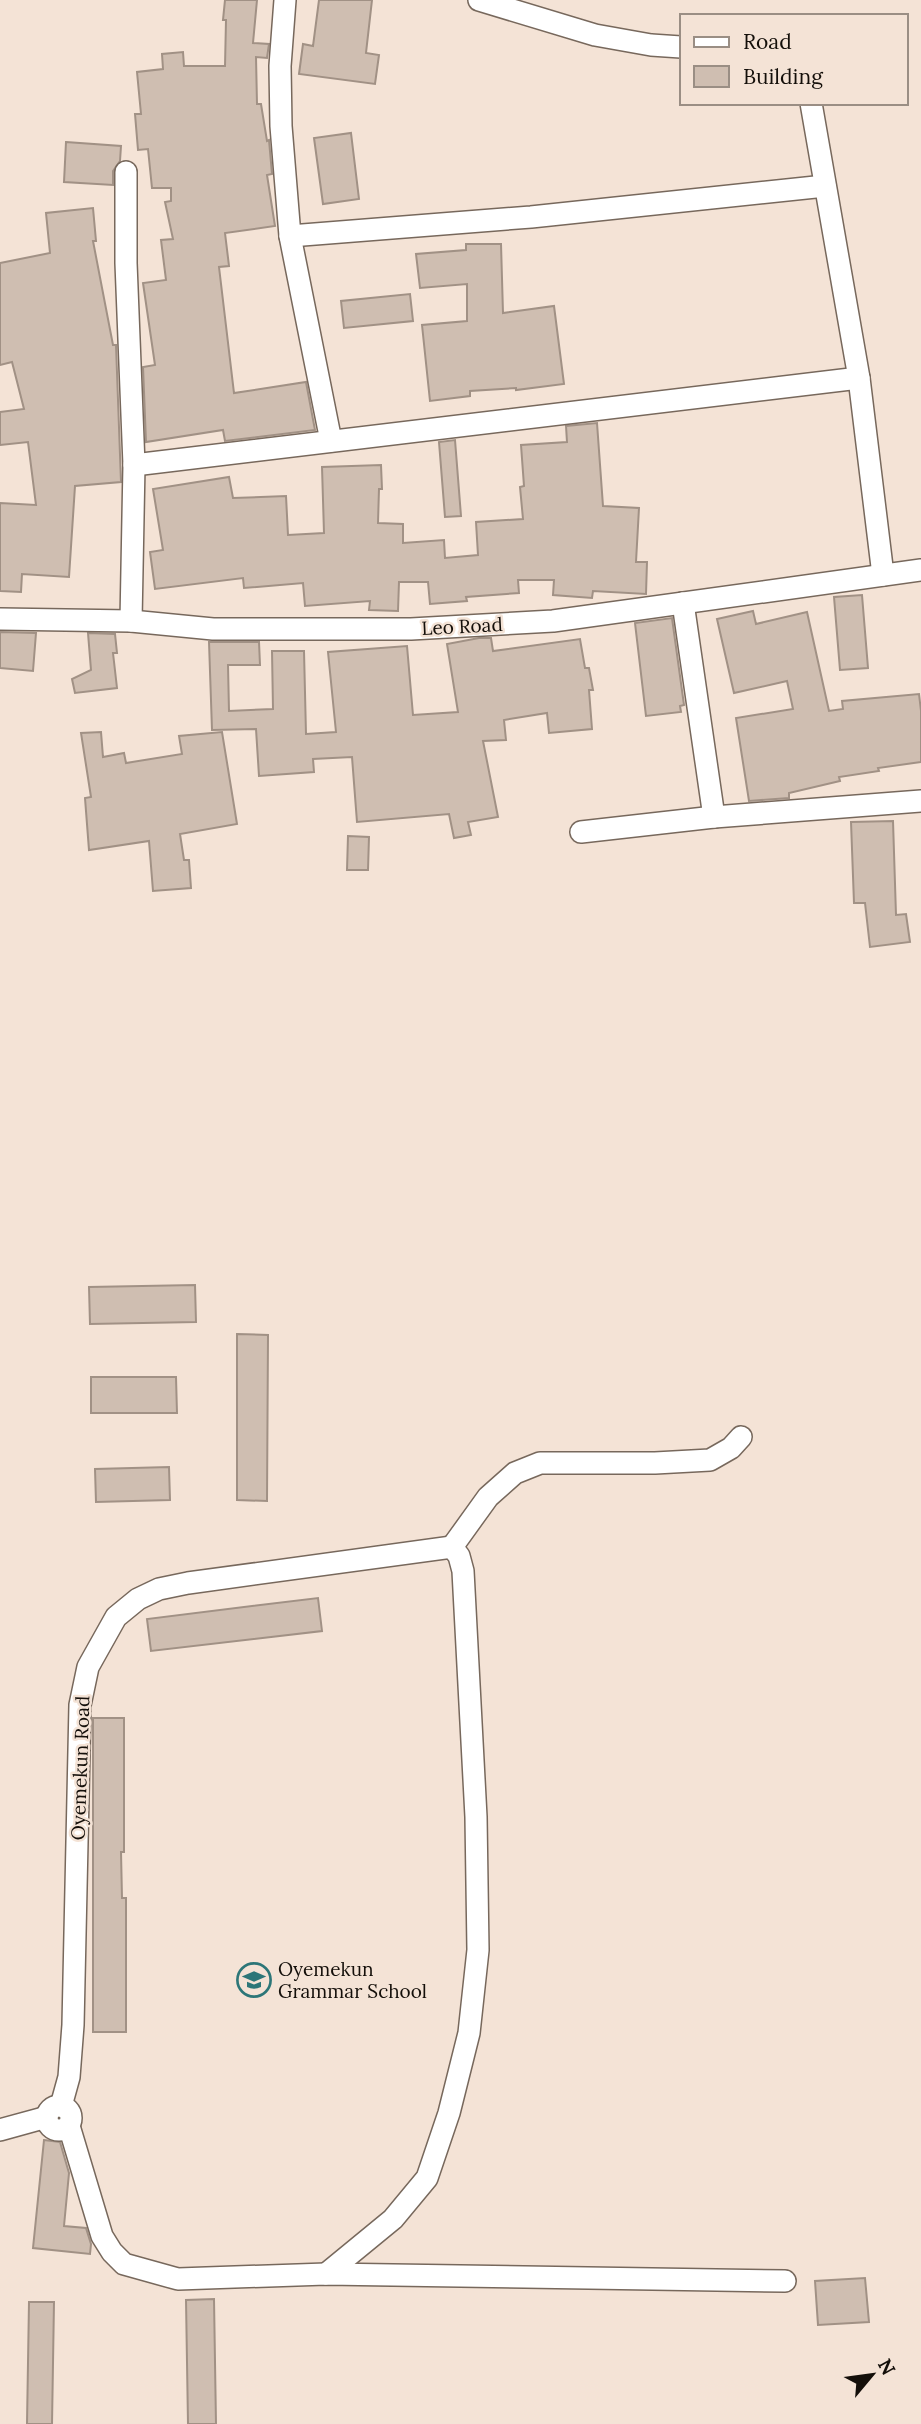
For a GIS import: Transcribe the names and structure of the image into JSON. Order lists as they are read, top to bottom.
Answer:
{
  "streets": {
    "street": ["Leo Road", "Oyemekun Road"]
  },
  "places": {
    "school or university": ["Oyemekun Grammar School"]
  },
  "legend": ["Road", "Building"],
  "north": "top right"
}
